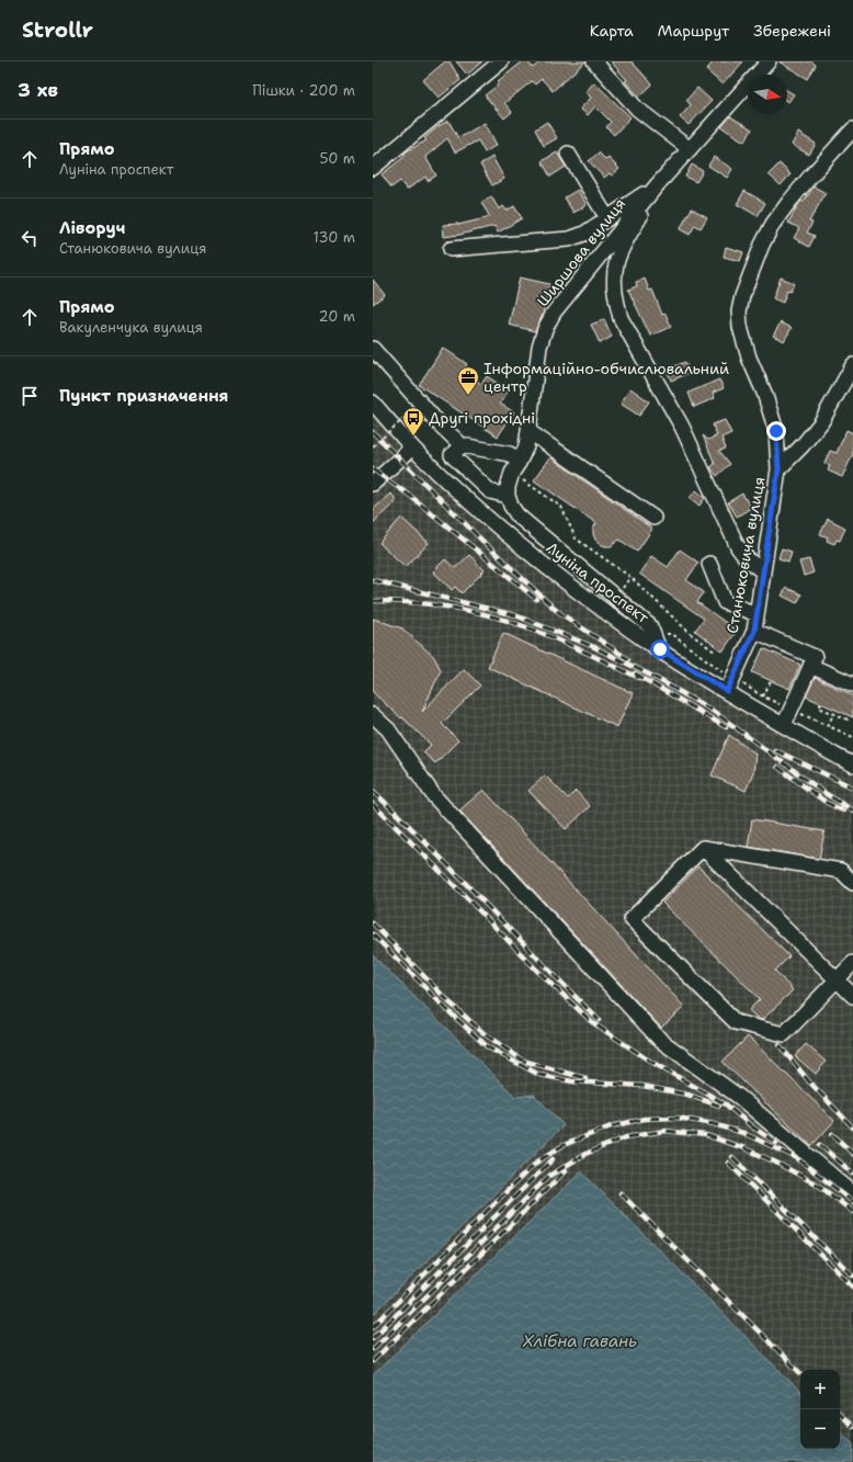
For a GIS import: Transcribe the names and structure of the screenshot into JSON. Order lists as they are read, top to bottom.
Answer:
{
  "streets": {
    "street": ["Ширшова вулиця", "Станюковича вулиця", "Луніна проспект"]
  },
  "crossings": [
    ["Станюковича вулиця", "Луніна проспект"]
  ],
  "water": ["Хлібна гавань"],
  "places": {
    "office": ["Інформаційно-обчислювальний центр"],
    "bus stop": ["Другі прохідні"]
  },
  "north": "right",
  "page": {
    "header": "Strollr",
    "nav": ["Карта", "Маршрут", "Збережені"],
    "heading": ["3 хв", "Пішки · 200 m"],
    "list": [
      ["Прямо", "Луніна проспект", "50 m"],
      ["Ліворуч", "Станюковича вулиця", "130 m"],
      ["Прямо", "Вакуленчука вулиця", "20 m"],
      "Пункт призначення"
    ],
    "map_buttons": ["+", "−"]
  }
}
